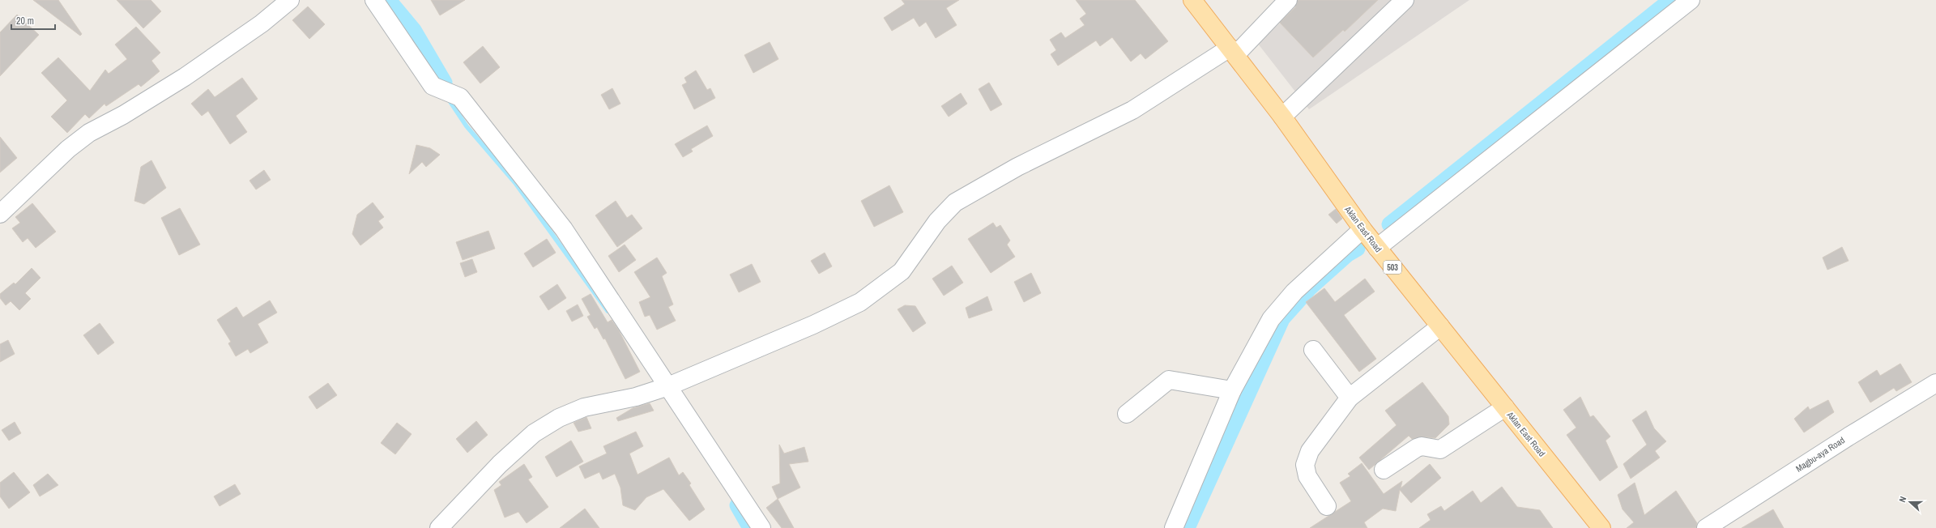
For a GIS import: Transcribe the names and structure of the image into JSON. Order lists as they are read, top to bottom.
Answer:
{
  "streets": {
    "main road": ["Aklan East Road", "503"],
    "street": ["Magbu-aya Road"]
  },
  "scale_bar": "20 m",
  "north": "left"
}
